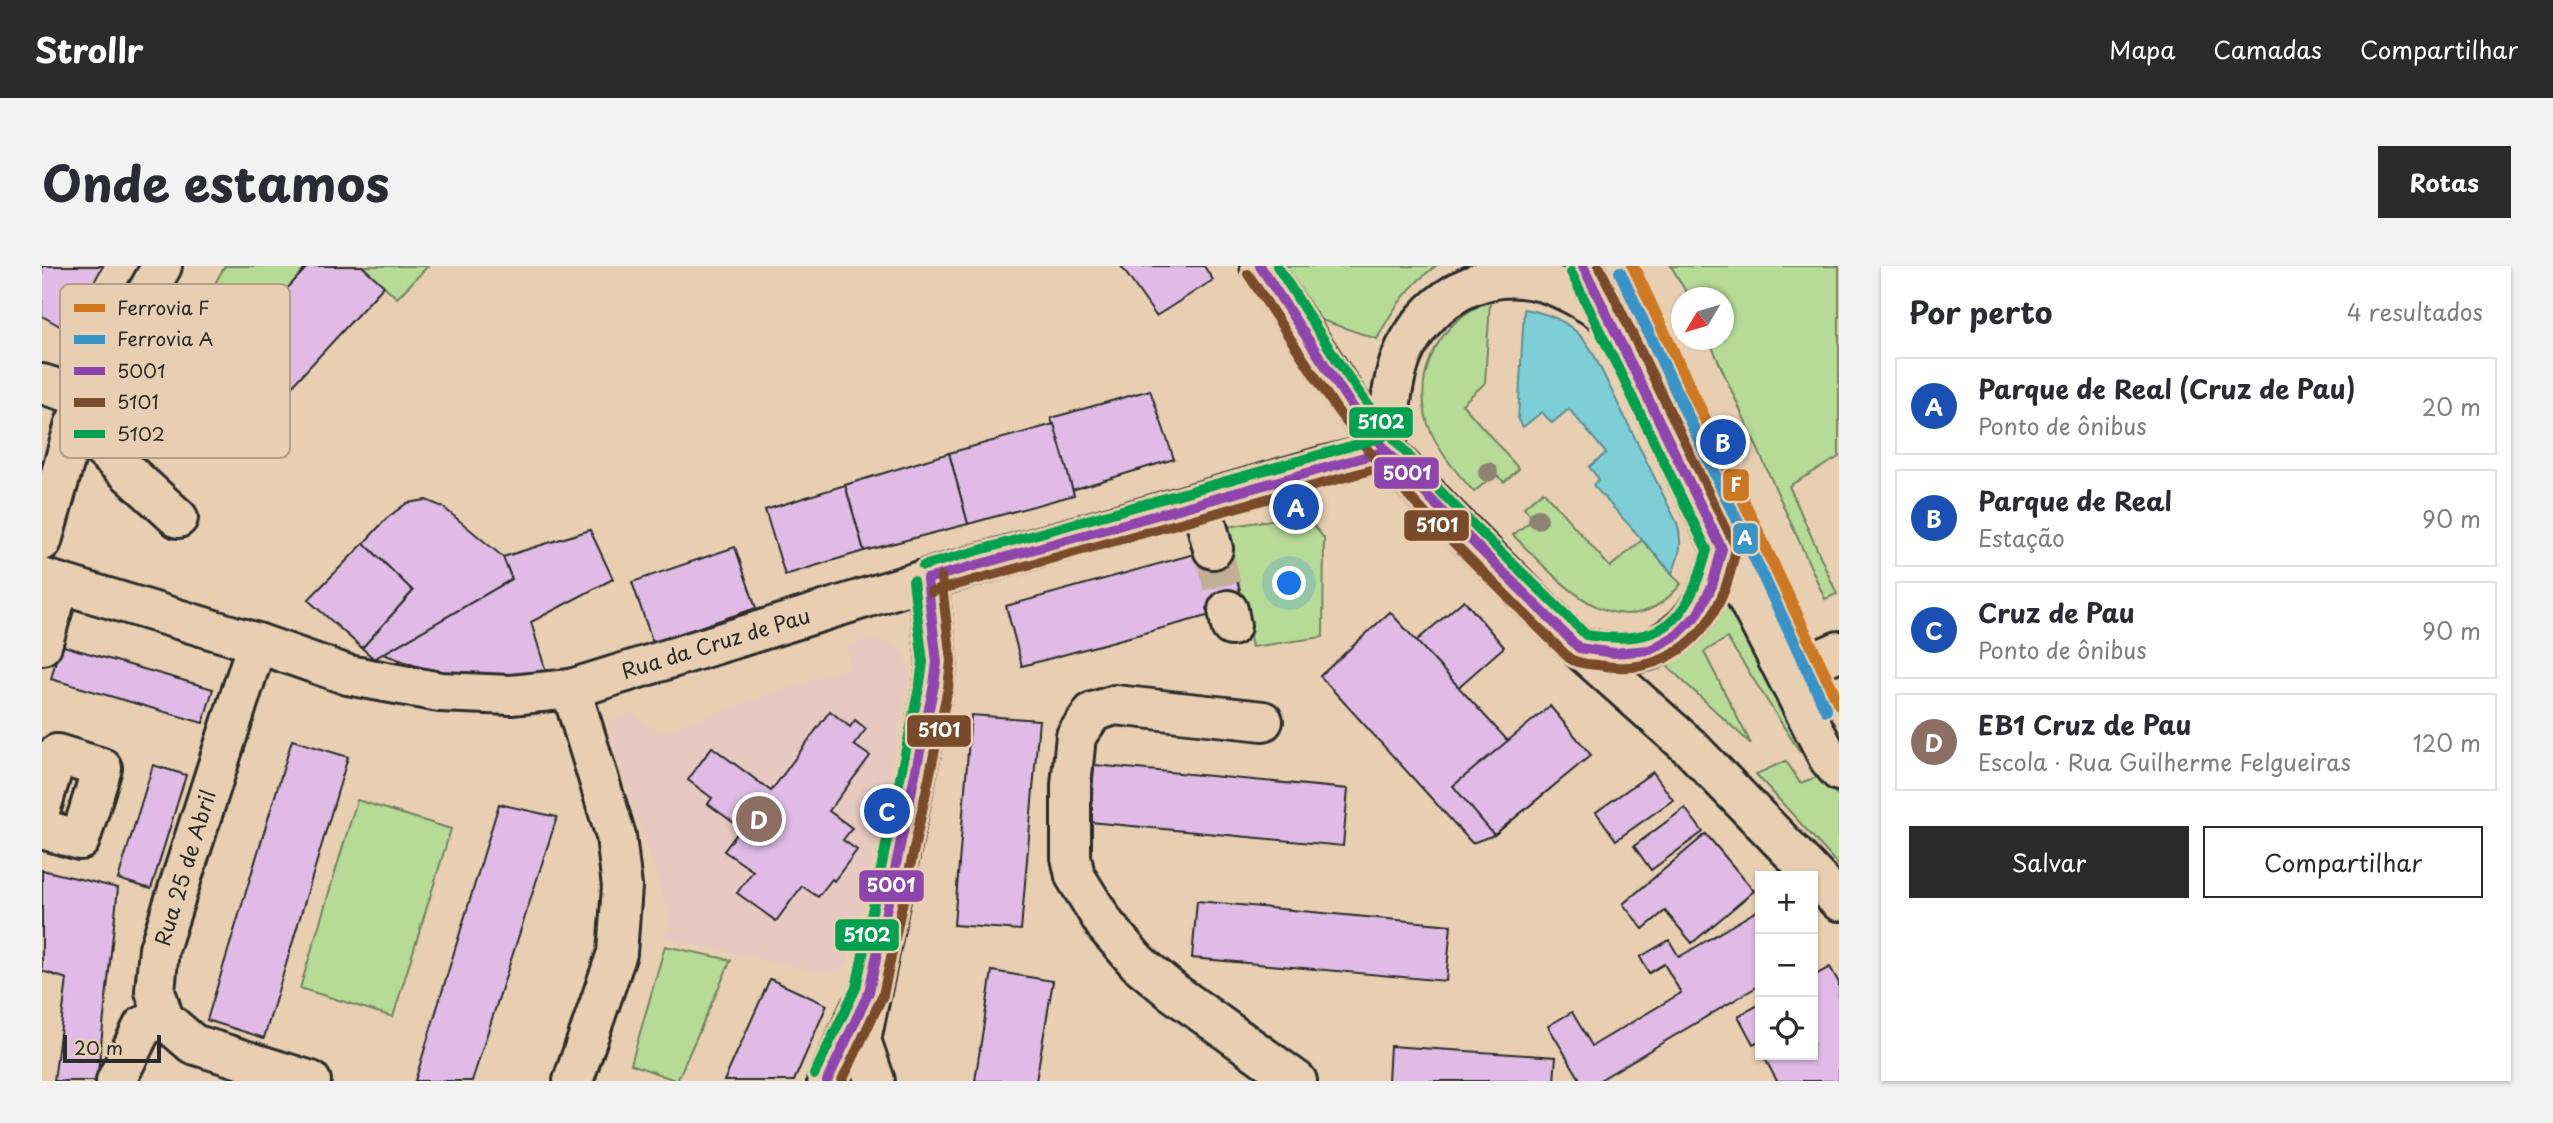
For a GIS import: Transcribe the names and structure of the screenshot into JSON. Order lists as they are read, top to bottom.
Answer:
{
  "streets": {
    "street": ["Rua da Cruz de Pau", "Rua 25 de Abril"]
  },
  "crossings": [
    ["Rua da Cruz de Pau", "Rua 25 de Abril"]
  ],
  "lines": [
    "rail line F",
    "transit line 5001",
    "transit line 5101",
    "transit line 5102",
    "rail line A"
  ],
  "legend": [
    "Ferrovia F",
    "Ferrovia A",
    "5001",
    "5101",
    "5102"
  ],
  "scale_bar": "20 m",
  "north": "bottom left",
  "page": {
    "header": "Strollr",
    "nav": ["Mapa", "Camadas", "Compartilhar"],
    "title": "Onde estamos",
    "buttons": [
      "Rotas",
      ["Salvar", "Compartilhar"]
    ],
    "heading": ["Por perto", "4 resultados"],
    "list": [
      {
        "mark": "A",
        "name": "Parque de Real (Cruz de Pau)",
        "note": "Ponto de ônibus",
        "value": "20 m"
      },
      {
        "mark": "B",
        "name": "Parque de Real",
        "note": "Estação",
        "value": "90 m"
      },
      {
        "mark": "C",
        "name": "Cruz de Pau",
        "note": "Ponto de ônibus",
        "value": "90 m"
      },
      {
        "mark": "D",
        "name": "EB1 Cruz de Pau",
        "note": "Escola · Rua Guilherme Felgueiras",
        "value": "120 m"
      }
    ],
    "pins": [
      "B",
      "A",
      "C",
      "D"
    ],
    "map_buttons": ["+", "−"],
    "scale": "20 m"
  }
}
